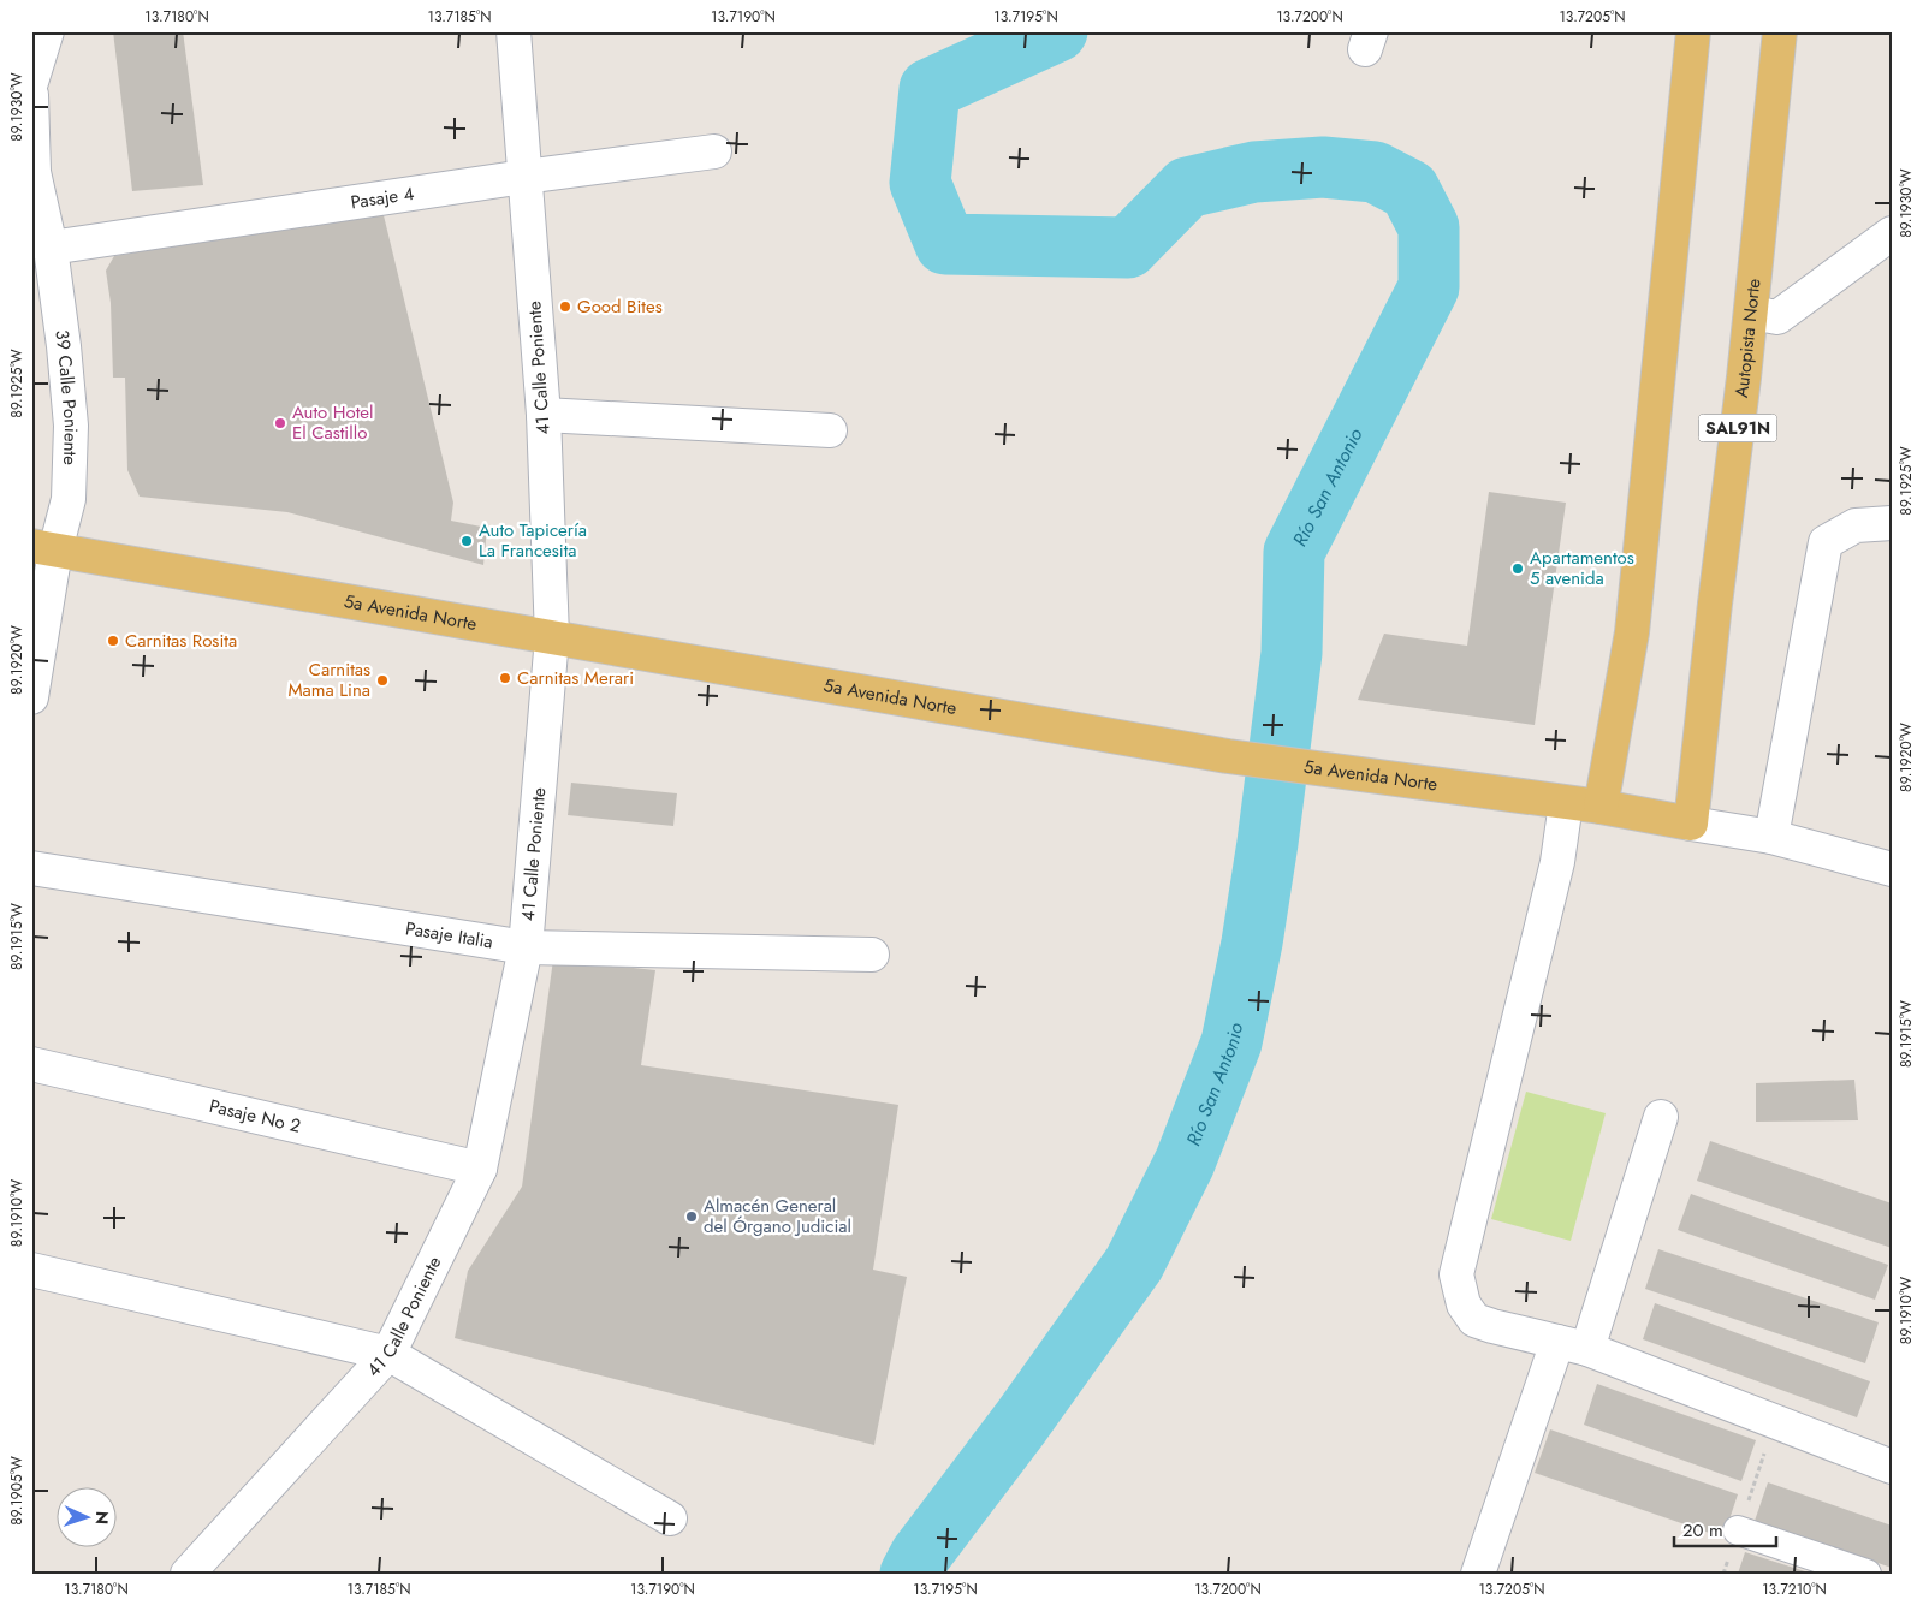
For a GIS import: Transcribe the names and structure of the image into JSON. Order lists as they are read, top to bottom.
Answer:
{
  "streets": {
    "main road": ["Autopista Norte", "SAL91N", "5a Avenida Norte"],
    "street": [
      "Pasaje 4",
      "41 Calle Poniente",
      "39 Calle Poniente",
      "Pasaje Italia",
      "Pasaje No 2"
    ]
  },
  "crossings": [
    ["Pasaje 4", "41 Calle Poniente"],
    ["Pasaje 4", "39 Calle Poniente"],
    ["Autopista Norte", "5a Avenida Norte"],
    ["41 Calle Poniente", "5a Avenida Norte"],
    ["41 Calle Poniente", "Pasaje Italia"],
    ["41 Calle Poniente", "Pasaje No 2"],
    ["39 Calle Poniente", "5a Avenida Norte"]
  ],
  "water": ["Río San Antonio"],
  "places": [
    "Good Bites",
    "Auto Hotel El Castillo",
    "Auto Tapicería La Francesita",
    "Apartamentos 5 avenida",
    "Carnitas Rosita",
    "Carnitas Merari",
    "Carnitas Mama Lina",
    "Almacén General del Órgano Judicial"
  ],
  "scale_bar": "20 m",
  "north": "right",
  "coordinates": [
    "13.7180°N",
    "13.7185°N",
    "13.7190°N",
    "13.7195°N",
    "13.7200°N",
    "13.7205°N",
    "89.1930°W",
    "89.1925°W",
    "89.1920°W",
    "89.1915°W",
    "89.1910°W",
    "89.1905°W",
    "13.7210°N"
  ]
}
